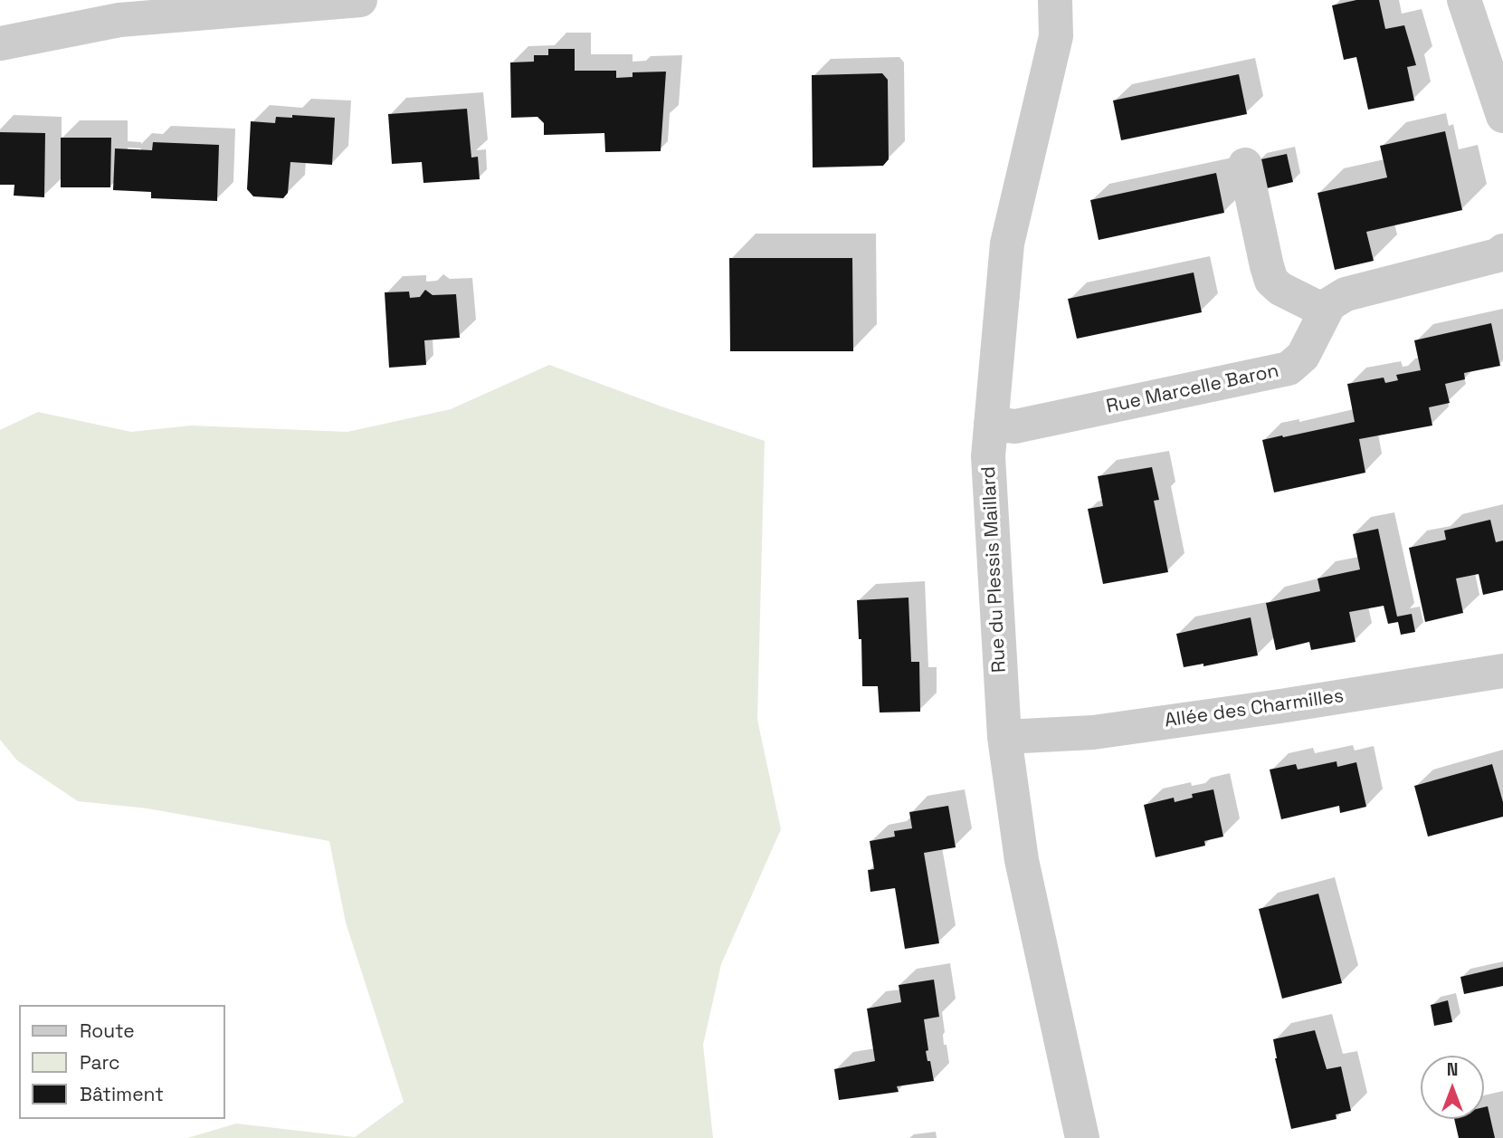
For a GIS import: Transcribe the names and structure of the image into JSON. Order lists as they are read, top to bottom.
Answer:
{
  "streets": {
    "street": ["Rue Marcelle Baron", "Rue du Plessis Maillard", "Allée des Charmilles"]
  },
  "crossings": [
    ["Rue Marcelle Baron", "Rue du Plessis Maillard"],
    ["Rue du Plessis Maillard", "Allée des Charmilles"]
  ],
  "legend": ["Route", "Parc", "Bâtiment"],
  "north": "top"
}
